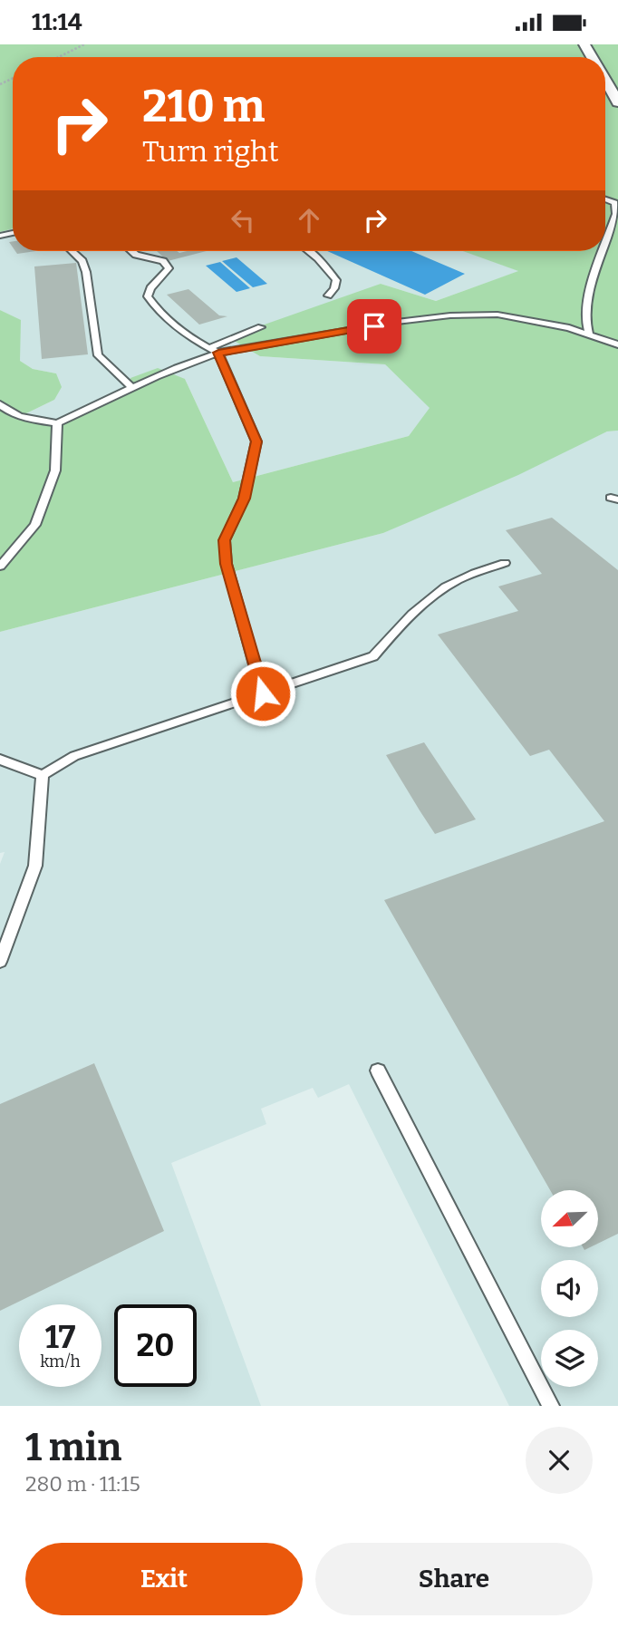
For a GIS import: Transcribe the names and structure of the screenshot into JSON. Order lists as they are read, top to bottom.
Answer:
{
  "north": "bottom left",
  "page": {
    "status": "11:14",
    "turn": ["210 m", "Turn right"],
    "speed": "17 km/h",
    "limit": "20",
    "heading": ["1 min", "280 m · 11:15"],
    "buttons": ["Exit", "Share"]
  }
}
